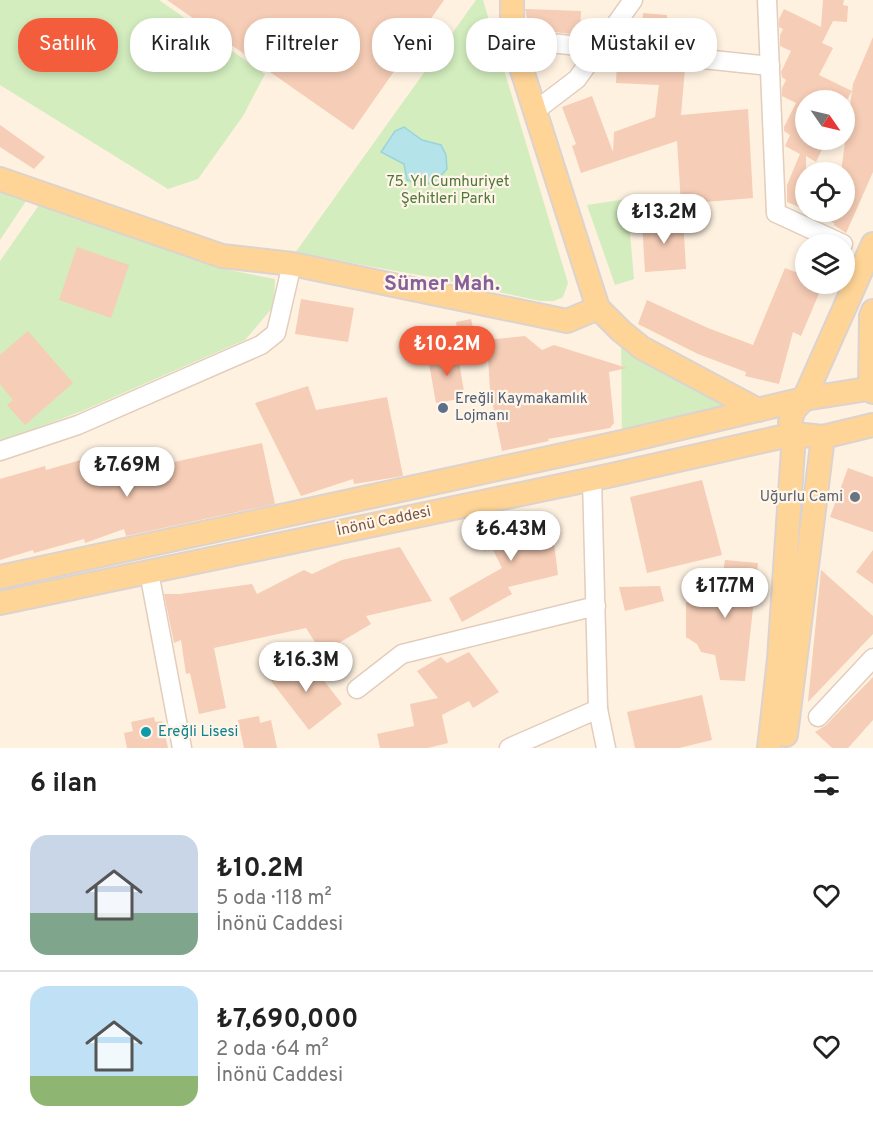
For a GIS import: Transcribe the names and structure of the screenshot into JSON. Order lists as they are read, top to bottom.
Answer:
{
  "streets": {
    "main road": ["İnönü Caddesi"]
  },
  "districts": ["Sümer Mah."],
  "parks": ["75. Yıl Cumhuriyet Şehitleri Parkı"],
  "places": ["Ereğli Kaymakamlık Lojmanı", "Uğurlu Cami", "Ereğli Lisesi"],
  "north": "bottom right",
  "page": {
    "chip": [
      "Satılık",
      "Kiralık",
      "Filtreler",
      "Yeni",
      "Daire",
      "Müstakil ev"
    ],
    "price": [
      "₺13.2M",
      "₺10.2M",
      "₺7.69M",
      "₺6.43M",
      "₺17.7M",
      "₺16.3M"
    ],
    "heading": "6 ilan",
    "list": [
      {
        "name": "₺10.2M",
        "note": "5 oda · 118 m² · İnönü Caddesi"
      },
      {
        "name": "₺7,690,000",
        "note": "2 oda · 64 m² · İnönü Caddesi"
      }
    ]
  }
}
